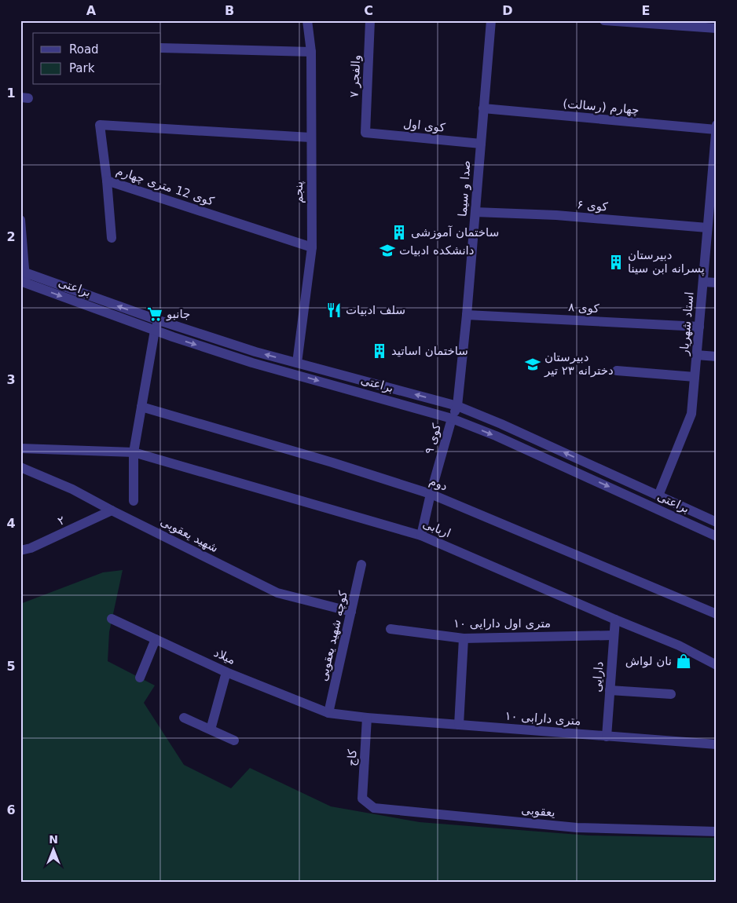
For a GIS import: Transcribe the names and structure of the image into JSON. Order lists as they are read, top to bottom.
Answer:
{
  "streets": {
    "street": [
      "والفجر ۷",
      "چهارم (رسالت)",
      "کوی اول",
      "کوی 12 متری چهارم",
      "صدا و سیما",
      "پنجم",
      "کوی ۶",
      "براعتی",
      "کوی ۸",
      "استاد شهریار",
      "کوی ۹",
      "دوم",
      "۲",
      "اربابی",
      "شهید یعقوبی",
      "۱۰ متری اول دارایی",
      "کوچه شهید یعقوبی",
      "میلاد",
      "دارایی",
      "۱۰ متری دارابی",
      "کاج",
      "یعقوبی"
    ]
  },
  "crossings": [
    ["والفجر ۷", "کوی اول"],
    ["چهارم (رسالت)", "صدا و سیما"],
    ["چهارم (رسالت)", "استاد شهریار"],
    ["کوی اول", "صدا و سیما"],
    ["کوی 12 متری چهارم", "پنجم"],
    ["صدا و سیما", "کوی ۶"],
    ["صدا و سیما", "براعتی"],
    ["صدا و سیما", "کوی ۸"],
    ["صدا و سیما", "کوی ۹"],
    ["پنجم", "براعتی"],
    ["کوی ۶", "استاد شهریار"],
    ["براعتی", "استاد شهریار"],
    ["براعتی", "کوی ۹"],
    ["کوی ۸", "استاد شهریار"],
    ["کوی ۹", "دوم"],
    ["کوی ۹", "اربابی"],
    ["۲", "شهید یعقوبی"],
    ["اربابی", "دارایی"],
    ["شهید یعقوبی", "کوچه شهید یعقوبی"],
    ["۱۰ متری اول دارایی", "دارایی"],
    ["کوچه شهید یعقوبی", "میلاد"],
    ["میلاد", "۱۰ متری دارابی"],
    ["میلاد", "کاج"],
    ["دارایی", "۱۰ متری دارابی"],
    ["۱۰ متری دارابی", "کاج"],
    ["کاج", "یعقوبی"]
  ],
  "places": {
    "building": ["ساختمان آموزشی", "دبیرستان پسرانه ابن سینا", "ساختمان اساتید"],
    "school or university": ["دانشکده ادبیات", "دبیرستان دخترانه ۲۳ تیر"],
    "restaurant": ["سلف ادبیات"],
    "supermarket": ["جانبو"],
    "shop": ["نان لواش"]
  },
  "legend": ["Road", "Park"],
  "north": "top",
  "grid": {
    "columns": [
      "A",
      "B",
      "C",
      "D",
      "E"
    ],
    "rows": [
      "1",
      "2",
      "3",
      "4",
      "5",
      "6"
    ]
  }
}
